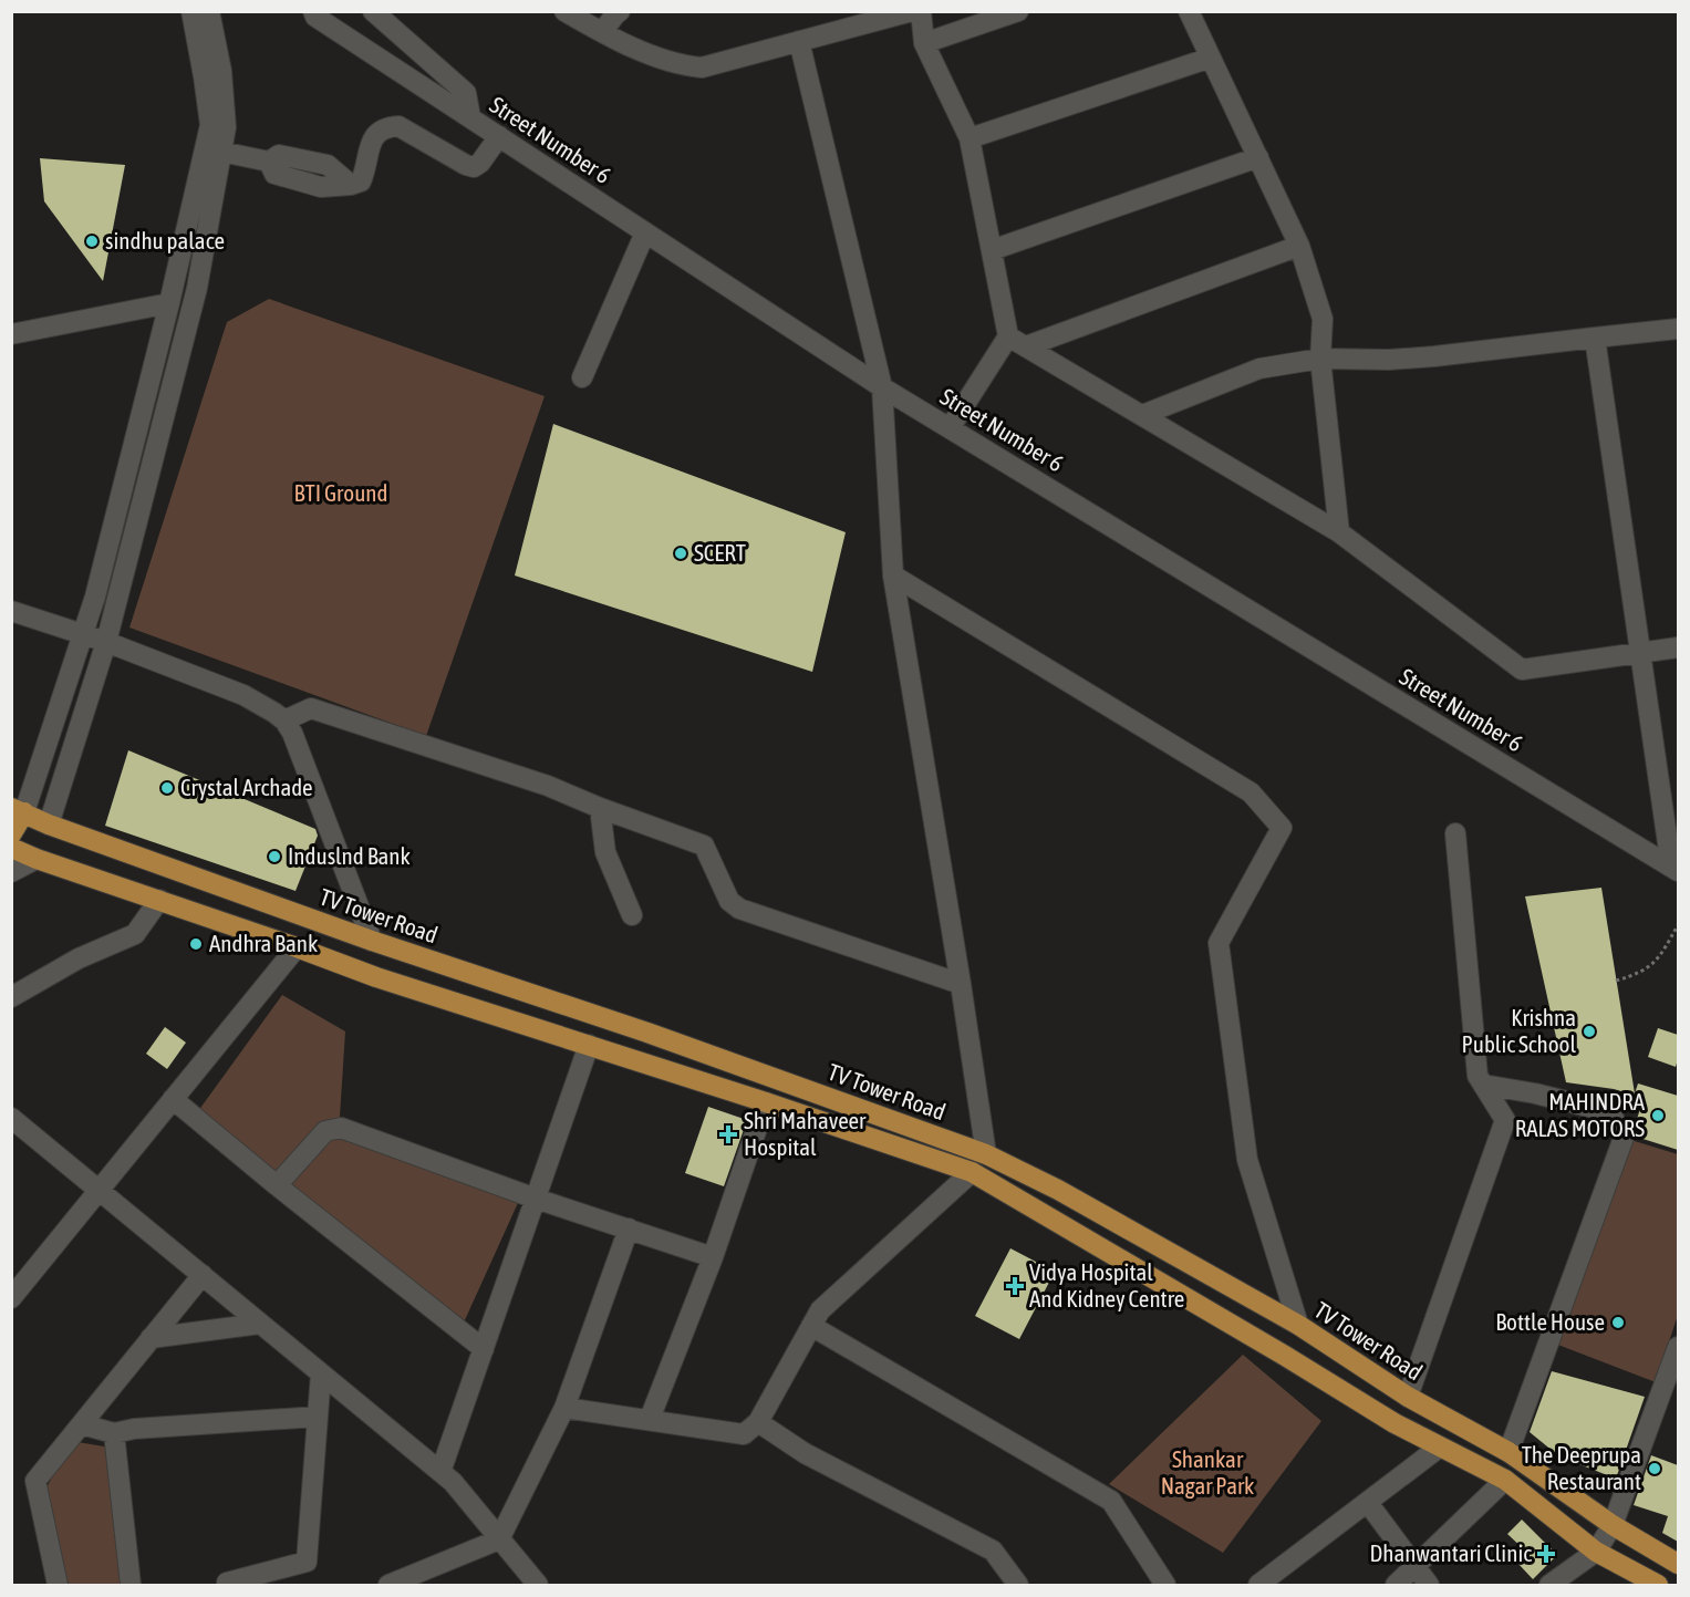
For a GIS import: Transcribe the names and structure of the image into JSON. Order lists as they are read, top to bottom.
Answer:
{
  "streets": {
    "main road": ["TV Tower Road"],
    "street": ["Street Number 6"]
  },
  "parks": ["BTI Ground", "Shankar Nagar Park"],
  "places": {
    "other": [
      "sindhu palace",
      "SCERT",
      "Crystal Archade",
      "Induslnd Bank",
      "Andhra Bank",
      "Krishna Public School",
      "MAHINDRA RALAS MOTORS",
      "Bottle House",
      "The Deeprupa Restaurant"
    ],
    "health": ["Shri Mahaveer Hospital", "Vidya Hospital And Kidney Centre", "Dhanwantari Clinic"]
  }
}
